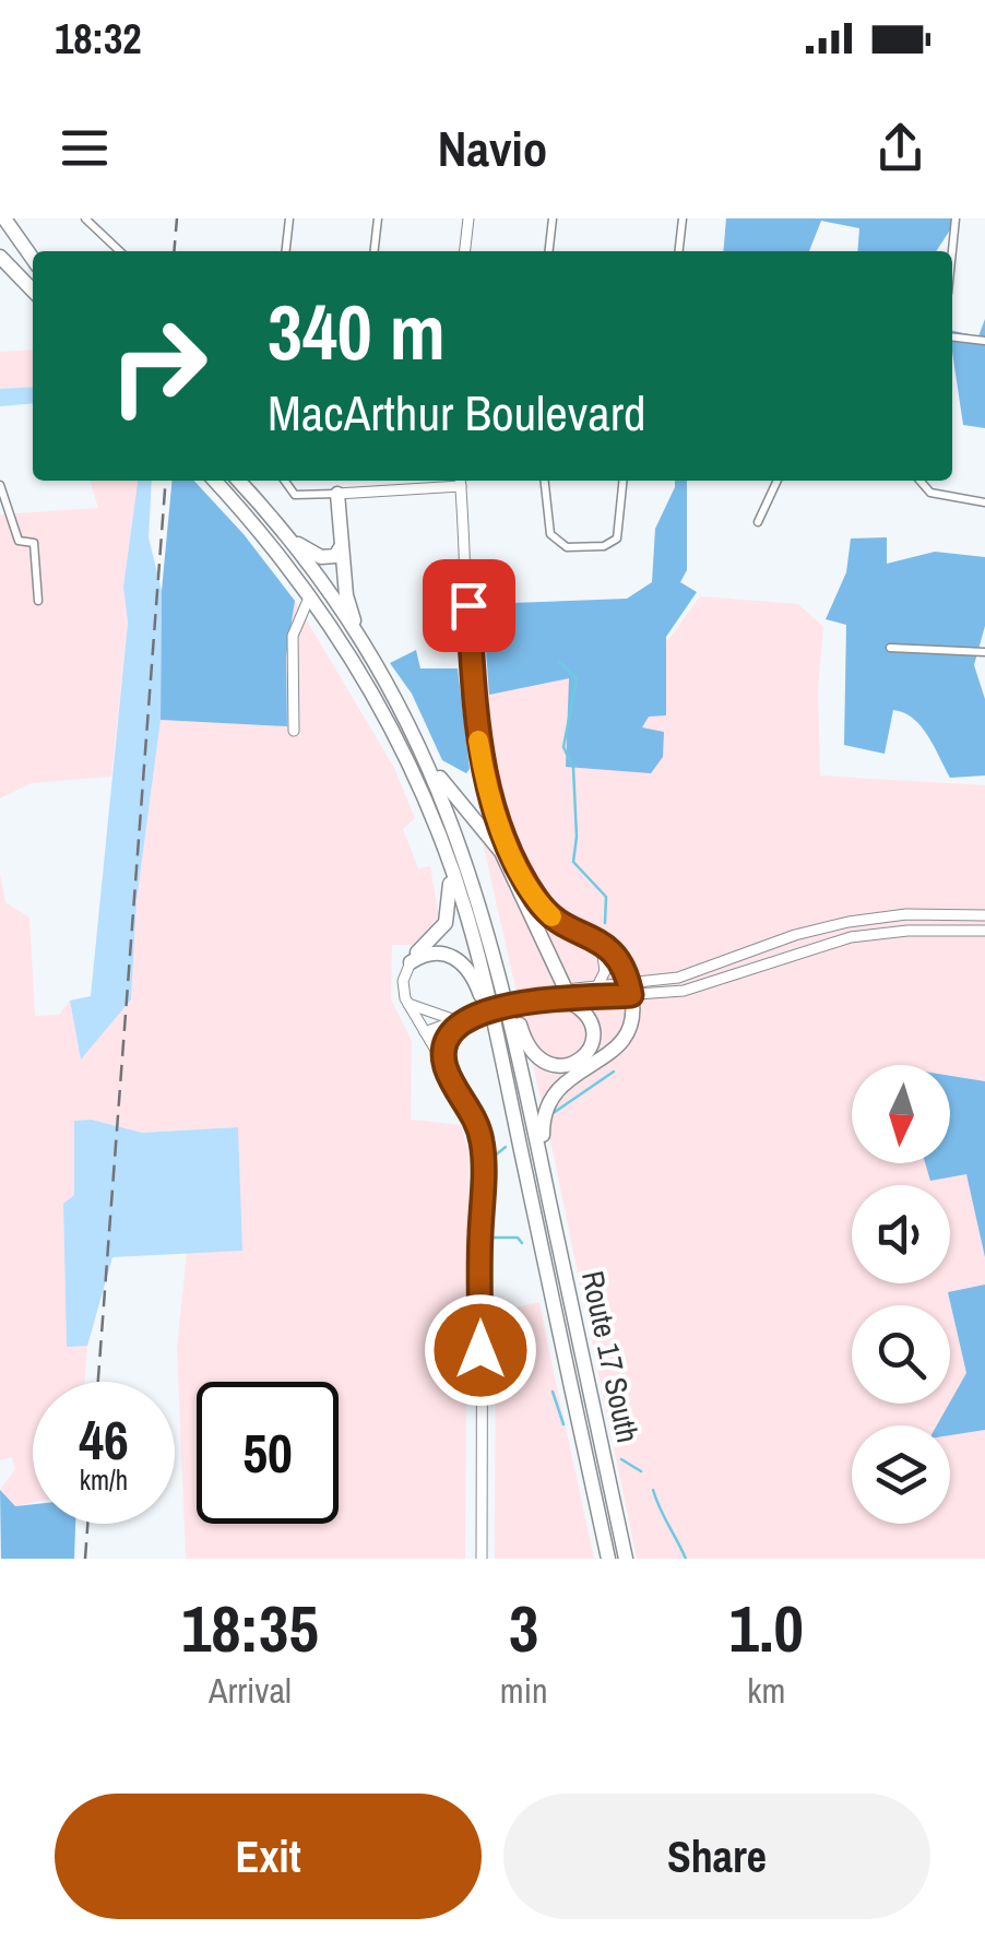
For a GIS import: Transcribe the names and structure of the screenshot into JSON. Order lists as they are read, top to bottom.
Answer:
{
  "streets": {
    "highway": ["Route 17 South"]
  },
  "north": "bottom",
  "page": {
    "status": "18:32",
    "header": "Navio",
    "turn": ["340 m", "MacArthur Boulevard"],
    "speed": "46 km/h",
    "limit": "50",
    "eta": [
      "18:35",
      "Arrival",
      "3",
      "min",
      "1.0",
      "km"
    ],
    "buttons": ["Exit", "Share"]
  }
}
